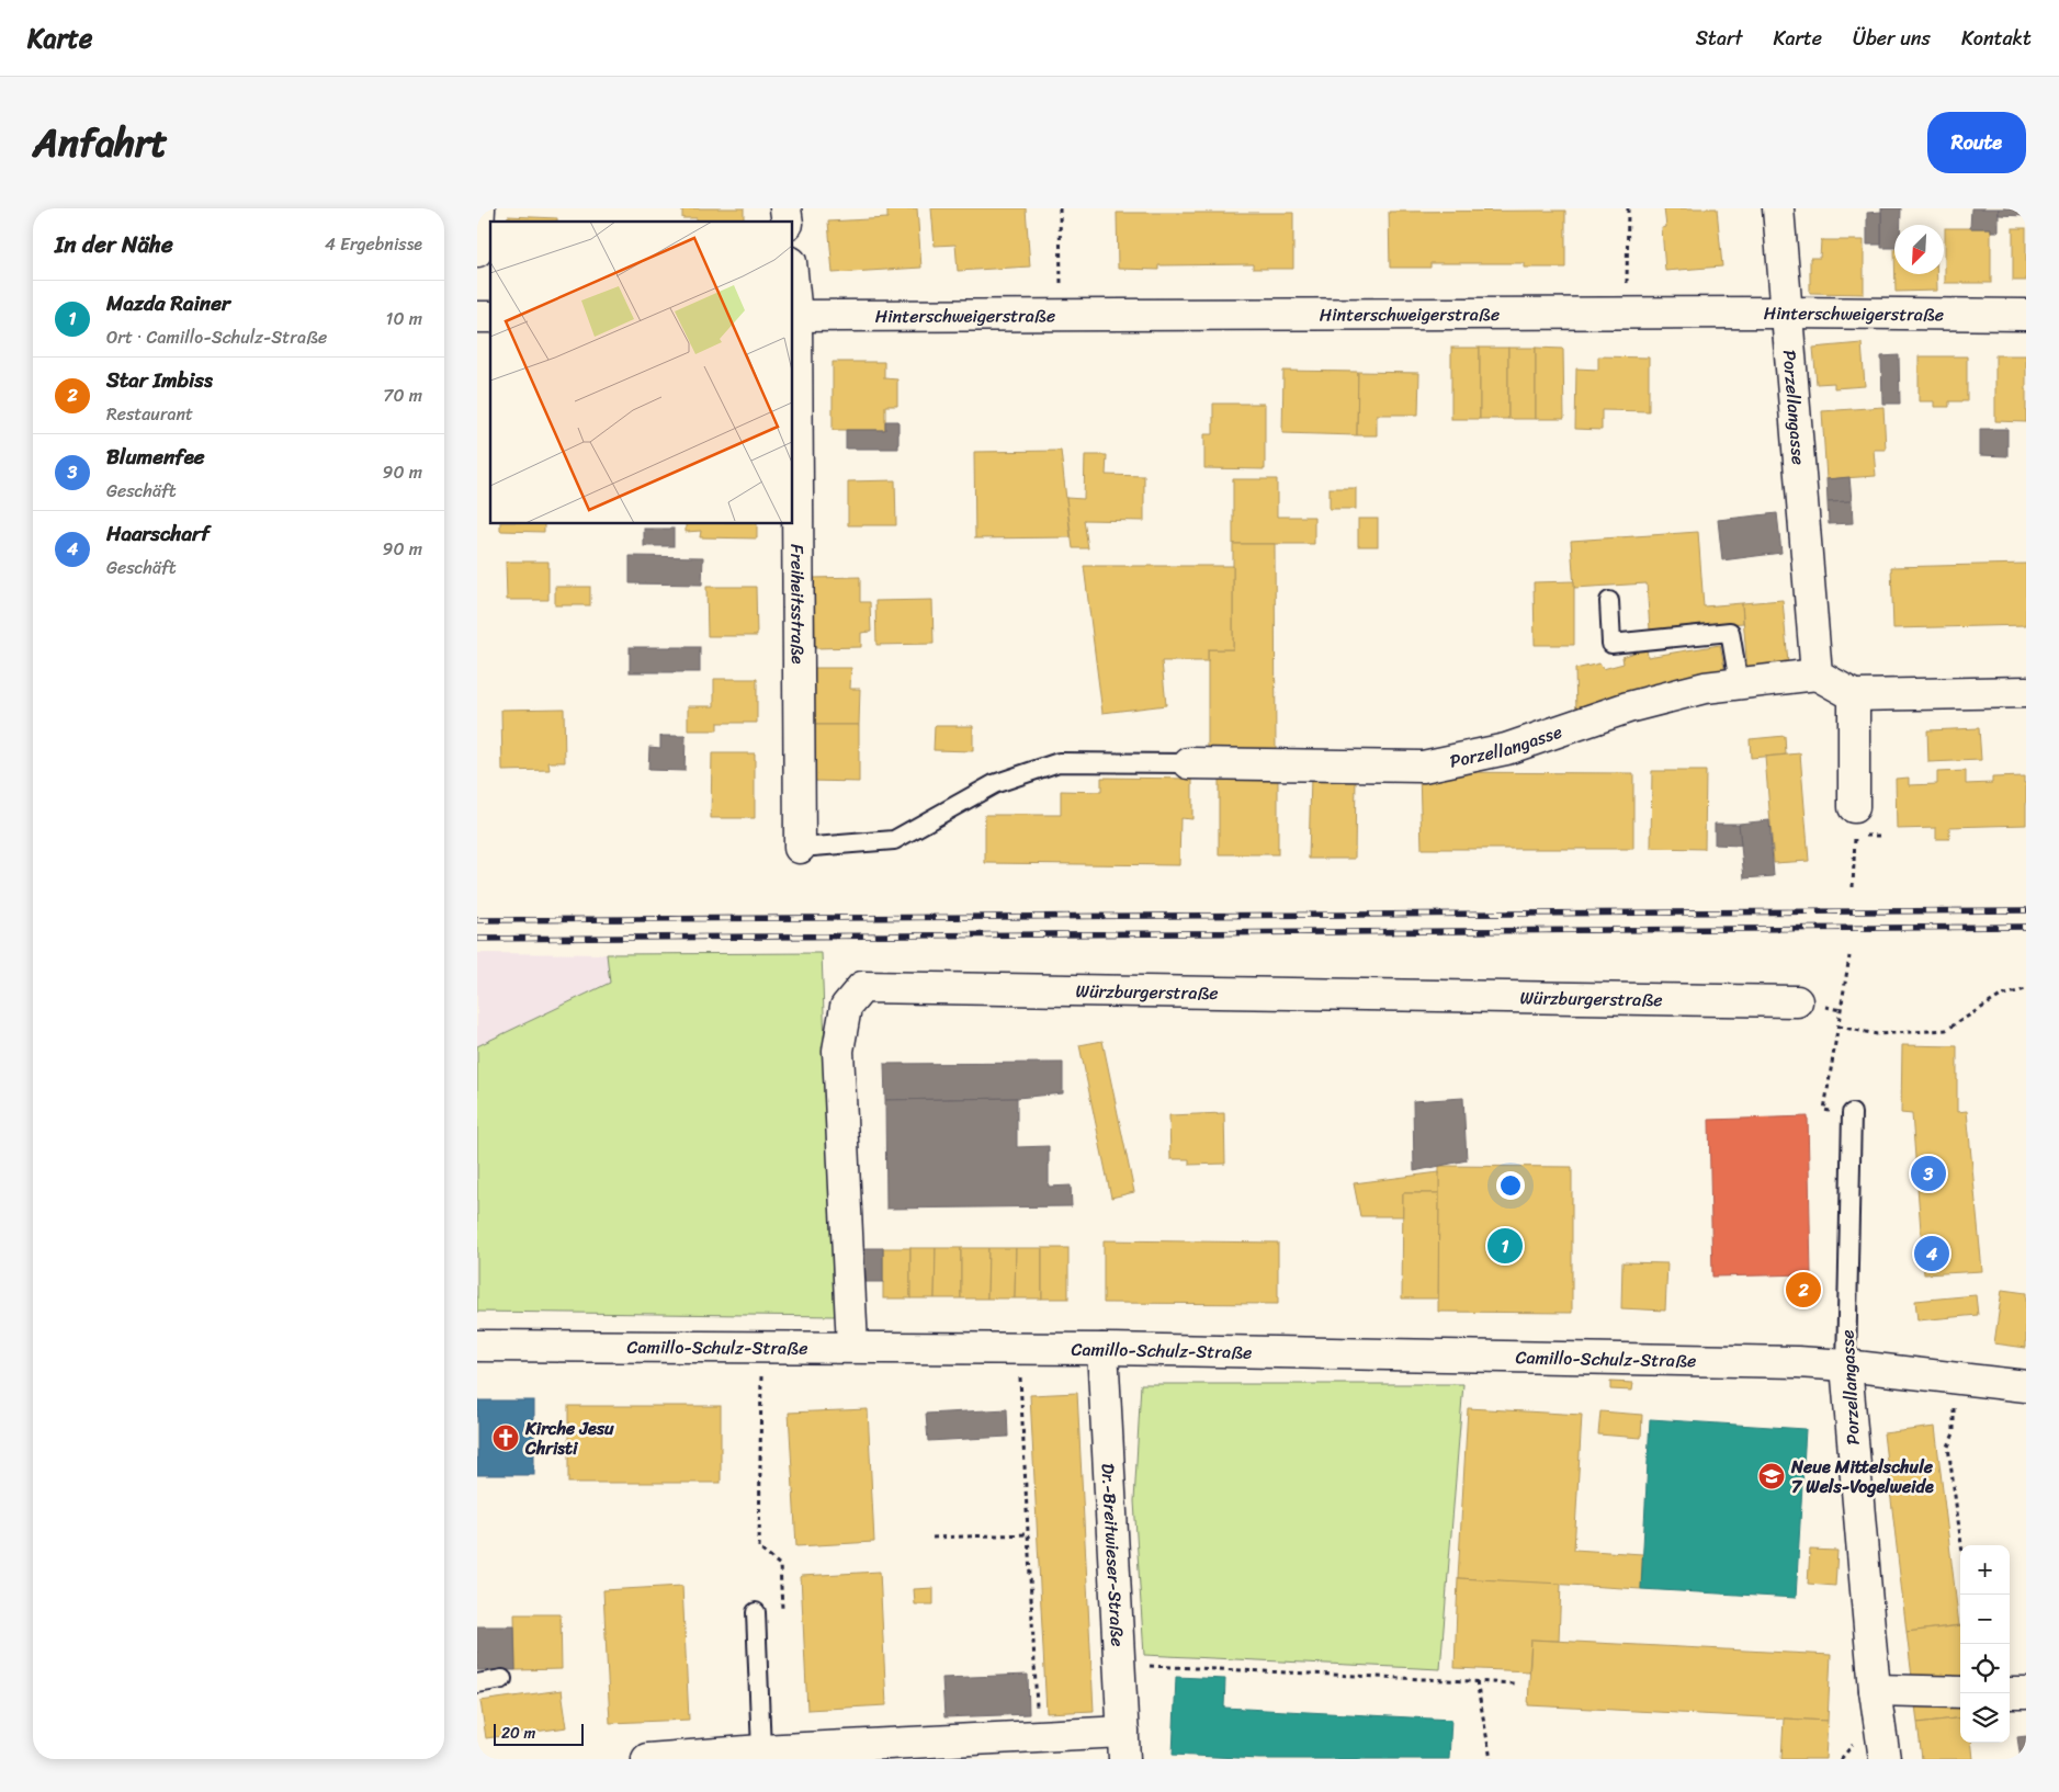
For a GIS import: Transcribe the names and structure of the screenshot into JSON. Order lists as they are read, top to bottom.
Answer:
{
  "streets": {
    "street": [
      "Hinterschweigerstraße",
      "Porzellangasse",
      "Freiheitsstraße",
      "Würzburgerstraße",
      "Camillo-Schulz-Straße",
      "Dr.-Breitwieser-Straße"
    ]
  },
  "crossings": [
    ["Hinterschweigerstraße", "Porzellangasse"],
    ["Hinterschweigerstraße", "Freiheitsstraße"],
    ["Porzellangasse", "Camillo-Schulz-Straße"],
    ["Würzburgerstraße", "Camillo-Schulz-Straße"],
    ["Camillo-Schulz-Straße", "Dr.-Breitwieser-Straße"]
  ],
  "places": {
    "church": ["Kirche Jesu Christi"],
    "school or university": ["Neue Mittelschule 7 Wels-Vogelweide"]
  },
  "scale_bar": "20 m",
  "north": "bottom left",
  "page": {
    "header": "Karte",
    "nav": [
      "Start",
      "Karte",
      "Über uns",
      "Kontakt"
    ],
    "title": "Anfahrt",
    "buttons": "Route",
    "heading": ["In der Nähe", "4 Ergebnisse"],
    "list": [
      {
        "mark": "1",
        "name": "Mazda Rainer",
        "note": "Ort · Camillo-Schulz-Straße",
        "value": "10 m"
      },
      {
        "mark": "2",
        "name": "Star Imbiss",
        "note": "Restaurant",
        "value": "70 m"
      },
      {
        "mark": "3",
        "name": "Blumenfee",
        "note": "Geschäft",
        "value": "90 m"
      },
      {
        "mark": "4",
        "name": "Haarscharf",
        "note": "Geschäft",
        "value": "90 m"
      }
    ],
    "pins": [
      "3",
      "1",
      "4",
      "2"
    ],
    "map_buttons": ["+", "−"],
    "scale": "20 m"
  }
}
